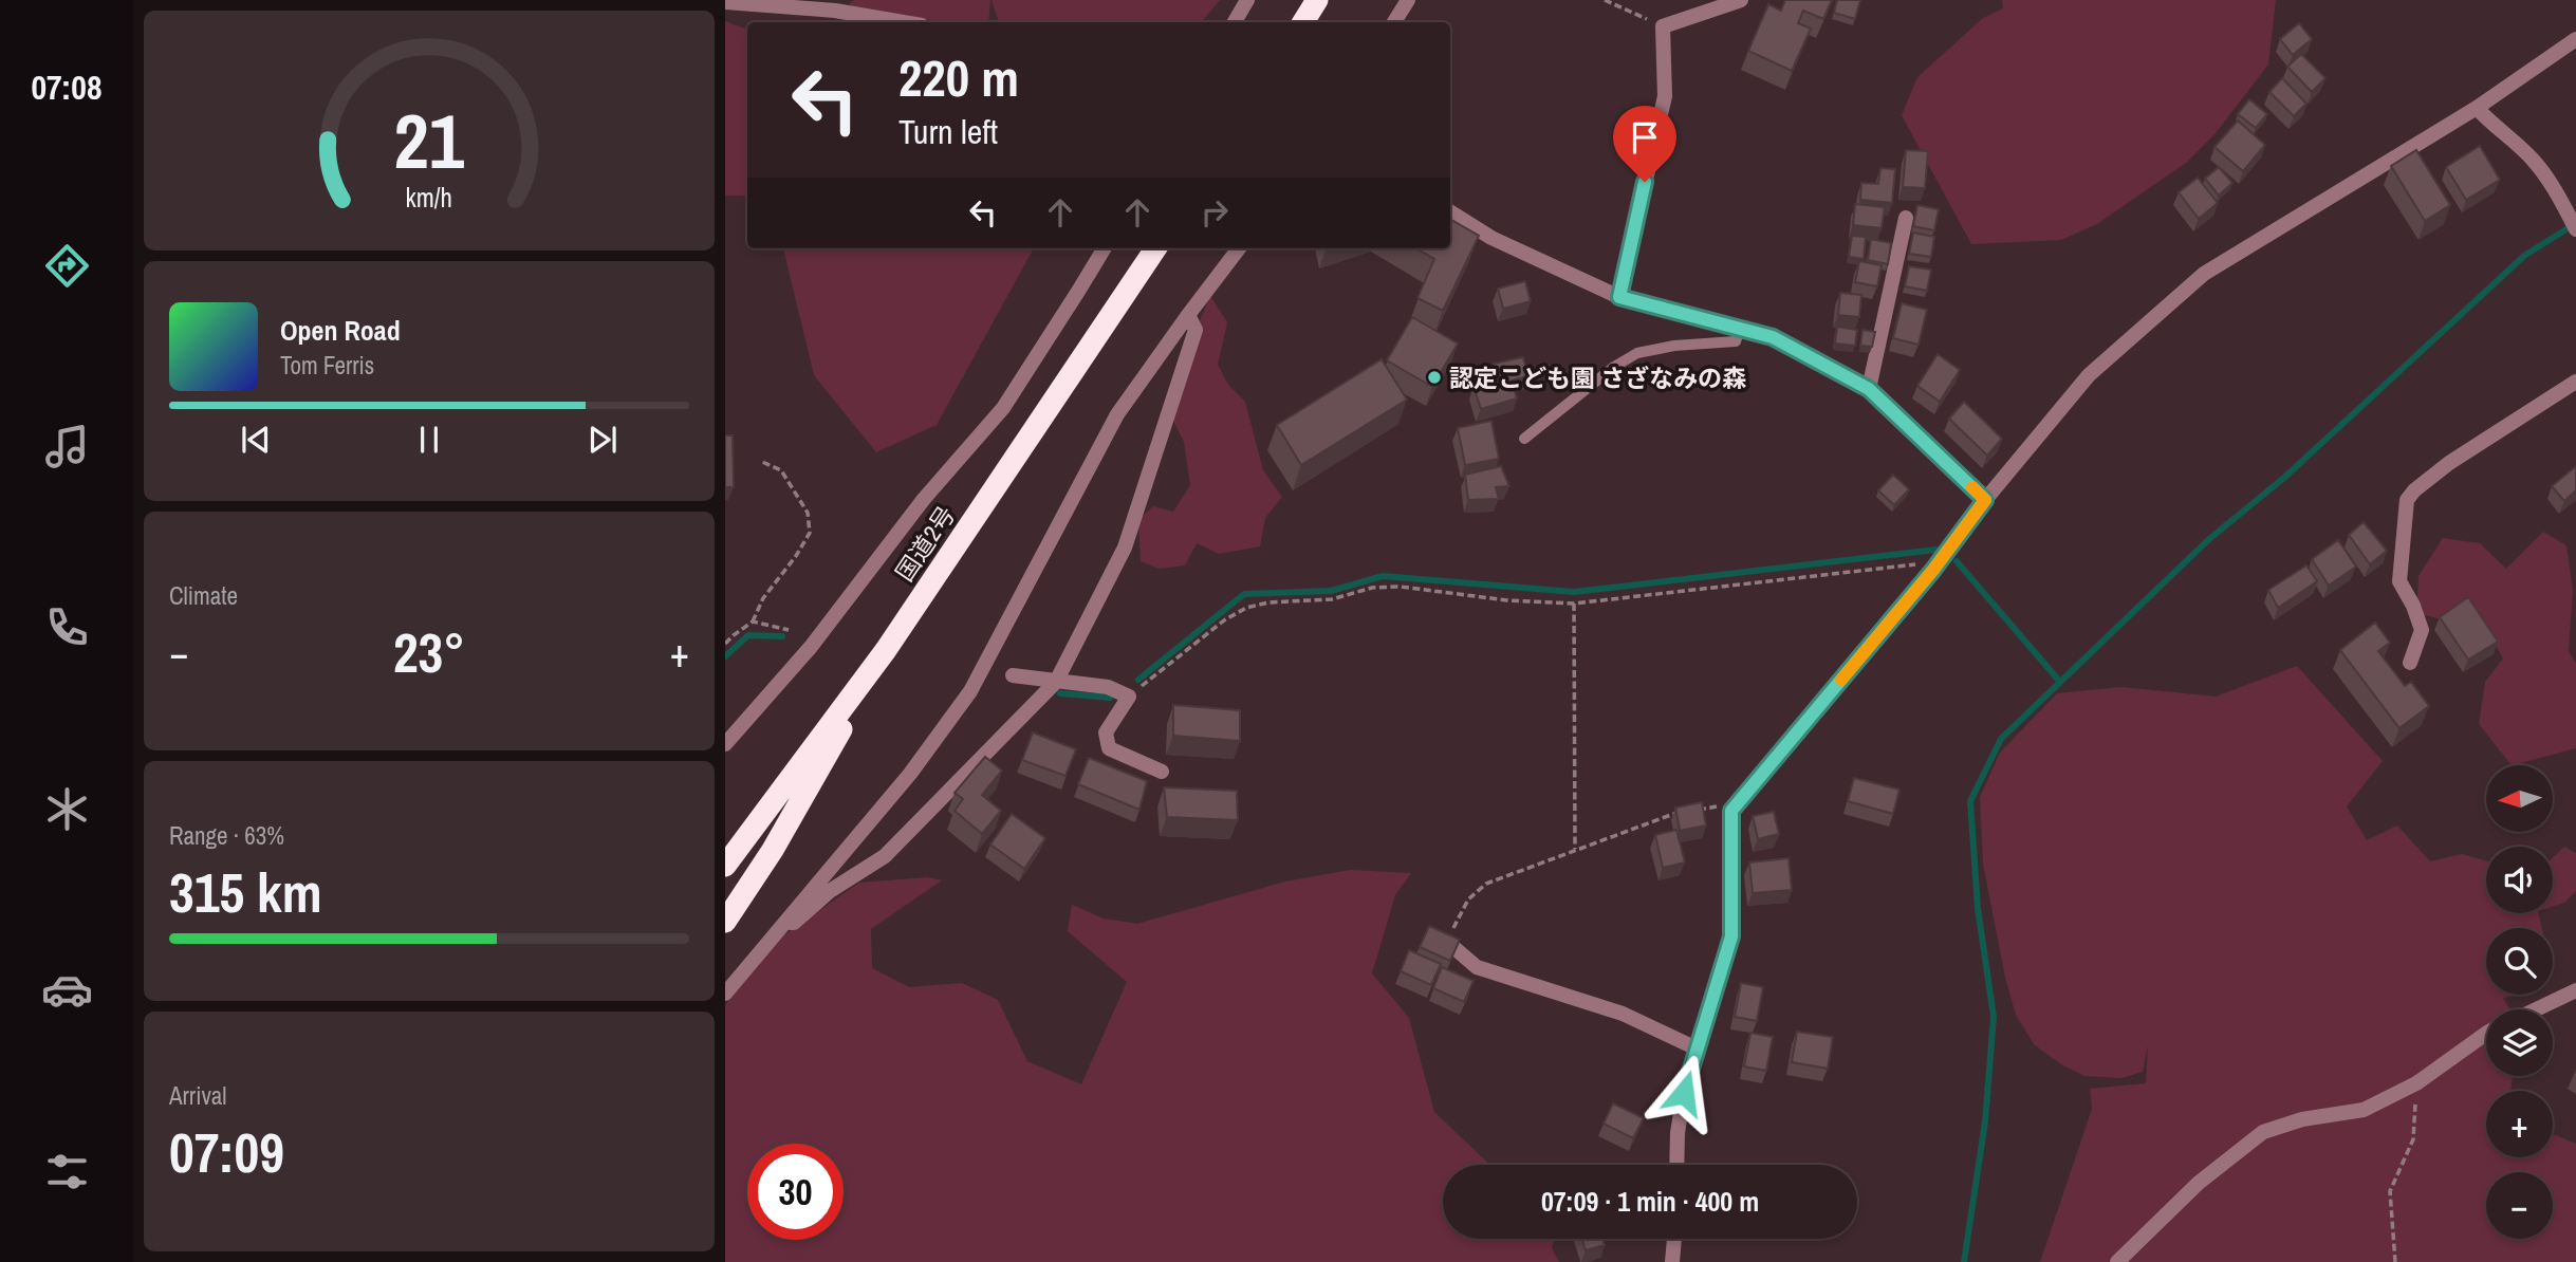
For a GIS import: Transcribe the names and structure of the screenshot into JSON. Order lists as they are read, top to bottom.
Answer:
{
  "streets": {
    "highway": ["国道2号"]
  },
  "places": ["認定こども園 さざなみの森"],
  "north": "left",
  "page": {
    "tabs": "07:08",
    "turn": ["220 m", "Turn left"],
    "song": ["Open Road", "Tom Ferris"],
    "tile": [
      "Climate",
      ["Range · 63%", "315 km"],
      ["Arrival", "07:09"]
    ],
    "heat": ["−", "23°", "+"],
    "map_buttons": ["+", "−"],
    "limit": "30",
    "trip": "07:09 · 1 min · 400 m",
    "gauge": ["21", "km/h"]
  }
}
